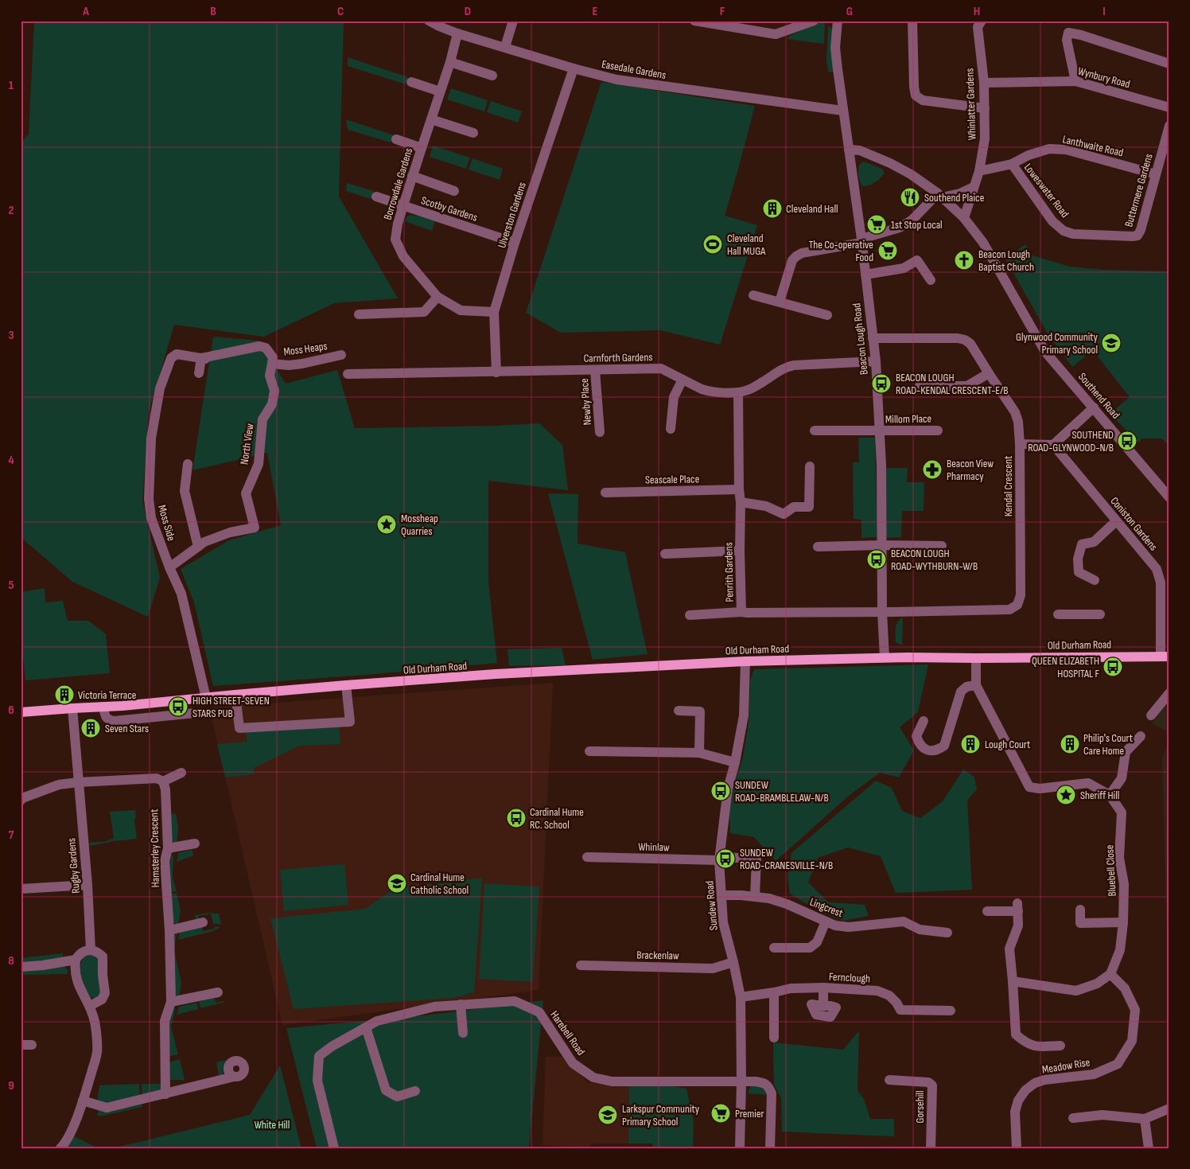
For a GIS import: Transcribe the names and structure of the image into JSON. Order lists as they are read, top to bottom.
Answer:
{
  "streets": {
    "main road": ["Old Durham Road"],
    "street": [
      "Easedale Gardens",
      "Wynbury Road",
      "Whinlatter Gardens",
      "Lanthwaite Road",
      "Borrowdale Gardens",
      "Loweswater Road",
      "Buttermere Gardens",
      "Scotby Gardens",
      "Ulverston Gardens",
      "Beacon Lough Road",
      "Moss Heaps",
      "Carnforth Gardens",
      "Southend Road",
      "Newby Place",
      "Millom Place",
      "North View",
      "Seascale Place",
      "Kendal Crescent",
      "Moss Side",
      "Coniston Gardens",
      "Penrith Gardens",
      "Whinlaw",
      "Hamsterley Crescent",
      "Rugby Gardens",
      "Bluebell Close",
      "Sundew Road",
      "Lingcrest",
      "Brackenlaw",
      "Fernclough",
      "Harebell Road",
      "Meadow Rise",
      "Gorsehill"
    ]
  },
  "crossings": [
    ["Easedale Gardens", "Borrowdale Gardens"],
    ["Easedale Gardens", "Ulverston Gardens"],
    ["Easedale Gardens", "Beacon Lough Road"],
    ["Wynbury Road", "Whinlatter Gardens"],
    ["Whinlatter Gardens", "Lanthwaite Road"],
    ["Whinlatter Gardens", "Southend Road"],
    ["Lanthwaite Road", "Loweswater Road"],
    ["Lanthwaite Road", "Buttermere Gardens"],
    ["Borrowdale Gardens", "Scotby Gardens"],
    ["Borrowdale Gardens", "Ulverston Gardens"],
    ["Loweswater Road", "Buttermere Gardens"],
    ["Scotby Gardens", "Ulverston Gardens"],
    ["Ulverston Gardens", "Carnforth Gardens"],
    ["Beacon Lough Road", "Carnforth Gardens"],
    ["Beacon Lough Road", "Southend Road"],
    ["Beacon Lough Road", "Millom Place"],
    ["Beacon Lough Road", "Kendal Crescent"],
    ["Beacon Lough Road", "Penrith Gardens"],
    ["Beacon Lough Road", "Old Durham Road"],
    ["Moss Heaps", "North View"],
    ["Carnforth Gardens", "Newby Place"],
    ["Carnforth Gardens", "Penrith Gardens"],
    ["North View", "Moss Side"],
    ["Seascale Place", "Penrith Gardens"],
    ["Kendal Crescent", "Penrith Gardens"],
    ["Moss Side", "Old Durham Road"],
    ["Coniston Gardens", "Old Durham Road"],
    ["Old Durham Road", "Rugby Gardens"],
    ["Old Durham Road", "Bluebell Close"],
    ["Old Durham Road", "Sundew Road"],
    ["Whinlaw", "Sundew Road"],
    ["Whinlaw", "Lingcrest"],
    ["Bluebell Close", "Meadow Rise"],
    ["Sundew Road", "Lingcrest"],
    ["Sundew Road", "Brackenlaw"],
    ["Sundew Road", "Fernclough"],
    ["Sundew Road", "Harebell Road"]
  ],
  "parks": ["White Hill"],
  "places": {
    "restaurant": ["Southend Plaice"],
    "building": [
      "Cleveland Hall",
      "Victoria Terrace",
      "Seven Stars",
      "Lough Court",
      "Philip's Court Care Home"
    ],
    "supermarket": ["1st Stop Local", "The Co-operative Food", "Premier"],
    "sports": ["Cleveland Hall MUGA"],
    "church": ["Beacon Lough Baptist Church"],
    "school or university": ["Glynwood Community Primary School", "Cardinal Hume Catholic School", "Larkspur Community Primary School"],
    "bus stop": [
      "BEACON LOUGH ROAD-KENDAL CRESCENT-E/B",
      "SOUTHEND ROAD-GLYNWOOD-N/B",
      "BEACON LOUGH ROAD-WYTHBURN-W/B",
      "QUEEN ELIZABETH HOSPITAL F",
      "HIGH STREET-SEVEN STARS PUB",
      "SUNDEW ROAD-BRAMBLELAW-N/B",
      "Cardinal Hume RC. School",
      "SUNDEW ROAD-CRANESVILLE-N/B"
    ],
    "pharmacy": ["Beacon View Pharmacy"],
    "place": ["Mossheap Quarries", "Sheriff Hill"]
  },
  "grid": {
    "columns": [
      "A",
      "B",
      "C",
      "D",
      "E",
      "F",
      "G",
      "H",
      "I"
    ],
    "rows": [
      "1",
      "2",
      "3",
      "4",
      "5",
      "6",
      "7",
      "8",
      "9"
    ]
  }
}
